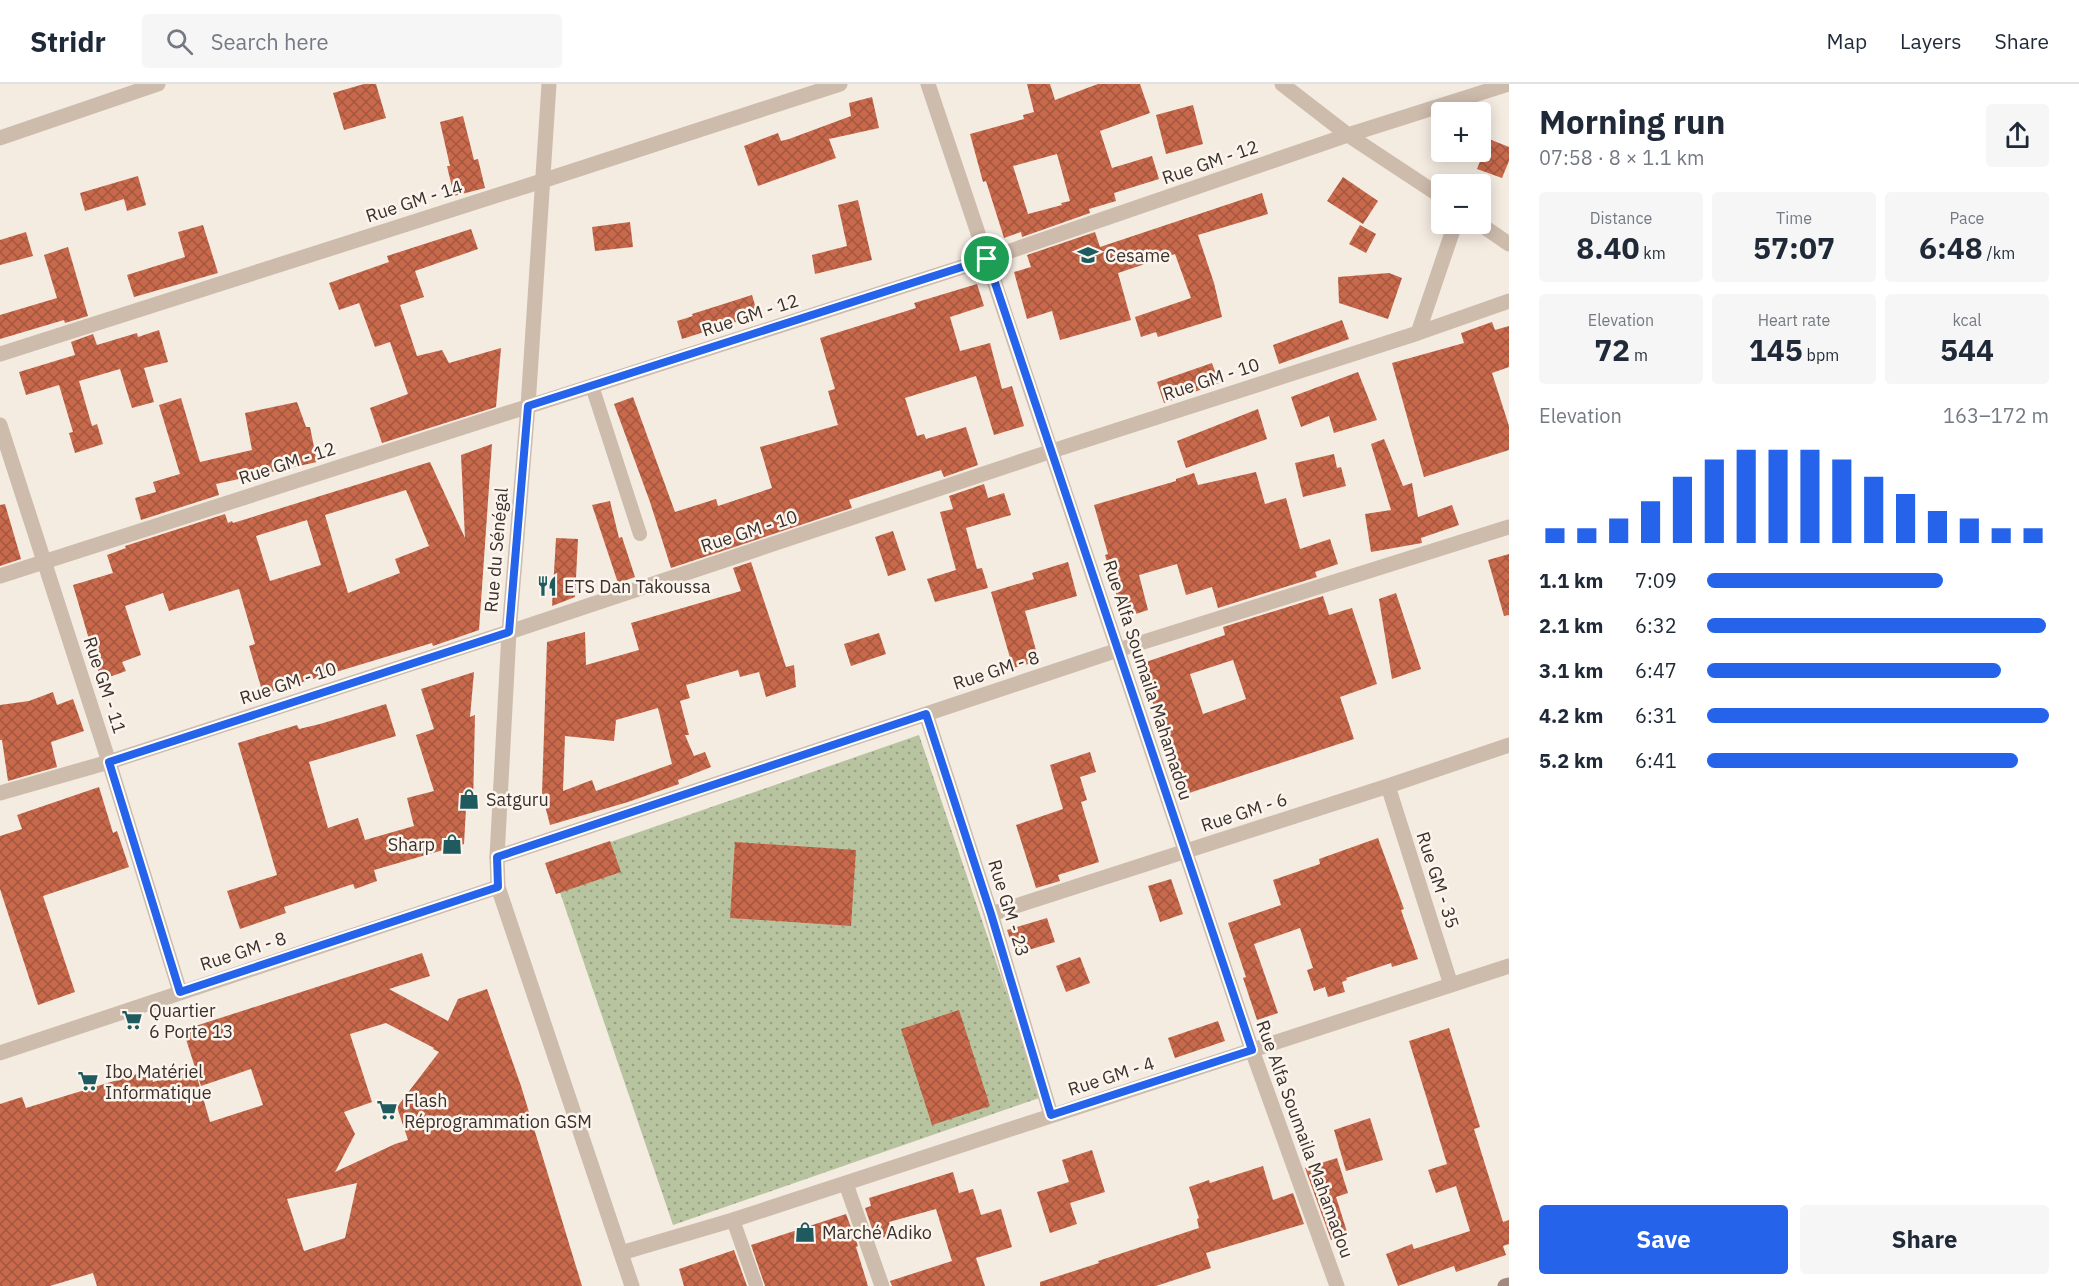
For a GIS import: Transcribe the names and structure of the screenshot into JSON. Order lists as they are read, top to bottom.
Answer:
{
  "streets": {
    "street": [
      "Rue GM - 12",
      "Rue GM - 14",
      "Rue GM - 10",
      "Rue du Sénégal",
      "Rue GM - 8",
      "Rue Alfa Soumaila Mahamadou",
      "Rue GM - 11",
      "Rue GM - 6",
      "Rue GM - 35",
      "Rue GM - 23",
      "Rue GM - 4"
    ]
  },
  "crossings": [
    ["Rue GM - 12", "Rue du Sénégal"],
    ["Rue GM - 12", "Rue Alfa Soumaila Mahamadou"],
    ["Rue GM - 12", "Rue GM - 11"],
    ["Rue GM - 14", "Rue du Sénégal"],
    ["Rue GM - 10", "Rue du Sénégal"],
    ["Rue GM - 10", "Rue Alfa Soumaila Mahamadou"],
    ["Rue GM - 10", "Rue GM - 11"],
    ["Rue du Sénégal", "Rue GM - 8"],
    ["Rue du Sénégal", "Rue GM - 4"],
    ["Rue GM - 8", "Rue Alfa Soumaila Mahamadou"],
    ["Rue GM - 8", "Rue GM - 11"],
    ["Rue GM - 8", "Rue GM - 23"],
    ["Rue Alfa Soumaila Mahamadou", "Rue GM - 6"],
    ["Rue Alfa Soumaila Mahamadou", "Rue GM - 4"],
    ["Rue GM - 6", "Rue GM - 35"],
    ["Rue GM - 6", "Rue GM - 23"],
    ["Rue GM - 35", "Rue GM - 4"],
    ["Rue GM - 23", "Rue GM - 4"]
  ],
  "places": {
    "school or university": ["Cesame"],
    "restaurant": ["ETS Dan Takoussa"],
    "shop": ["Satguru", "Sharp", "Marché Adiko"],
    "supermarket": ["Quartier 6 Porte 13", "Ibo Matériel Informatique", "Flash Réprogrammation GSM"]
  },
  "page": {
    "header": "Stridr",
    "search": "Search here",
    "nav": ["Map", "Layers", "Share"],
    "heading": ["Morning run", "07:58 · 8 × 1.1 km"],
    "map_buttons": ["+", "−"],
    "stats": [
      ["Distance", "8.40 km"],
      ["Time", "57:07"],
      ["Pace", "6:48 /km"],
      ["Elevation", "72 m"],
      ["Heart rate", "145 bpm"],
      ["kcal", "544"]
    ],
    "chart": ["Elevation", "163–172 m"],
    "list": [
      {
        "name": "1.1 km",
        "note": "7:09"
      },
      {
        "name": "2.1 km",
        "note": "6:32"
      },
      {
        "name": "3.1 km",
        "note": "6:47"
      },
      {
        "name": "4.2 km",
        "note": "6:31"
      },
      {
        "name": "5.2 km",
        "note": "6:41"
      }
    ],
    "buttons": ["Save", "Share"]
  }
}
